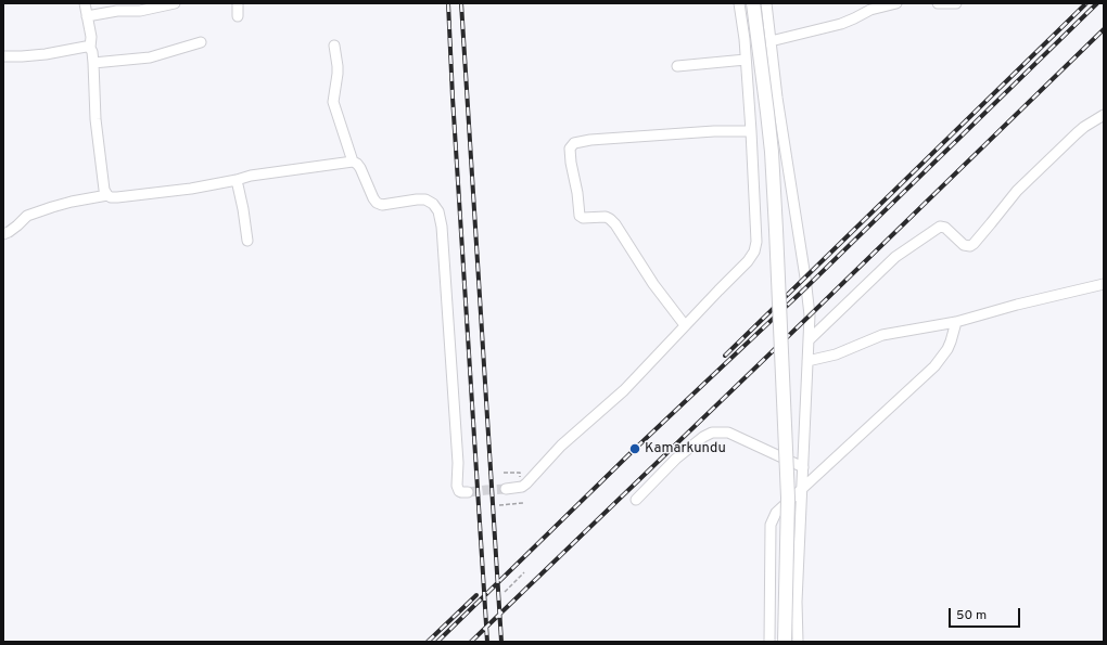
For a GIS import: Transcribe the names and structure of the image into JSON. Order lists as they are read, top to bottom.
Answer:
{
  "places": ["Kamarkundu"],
  "scale_bar": "50 m"
}
